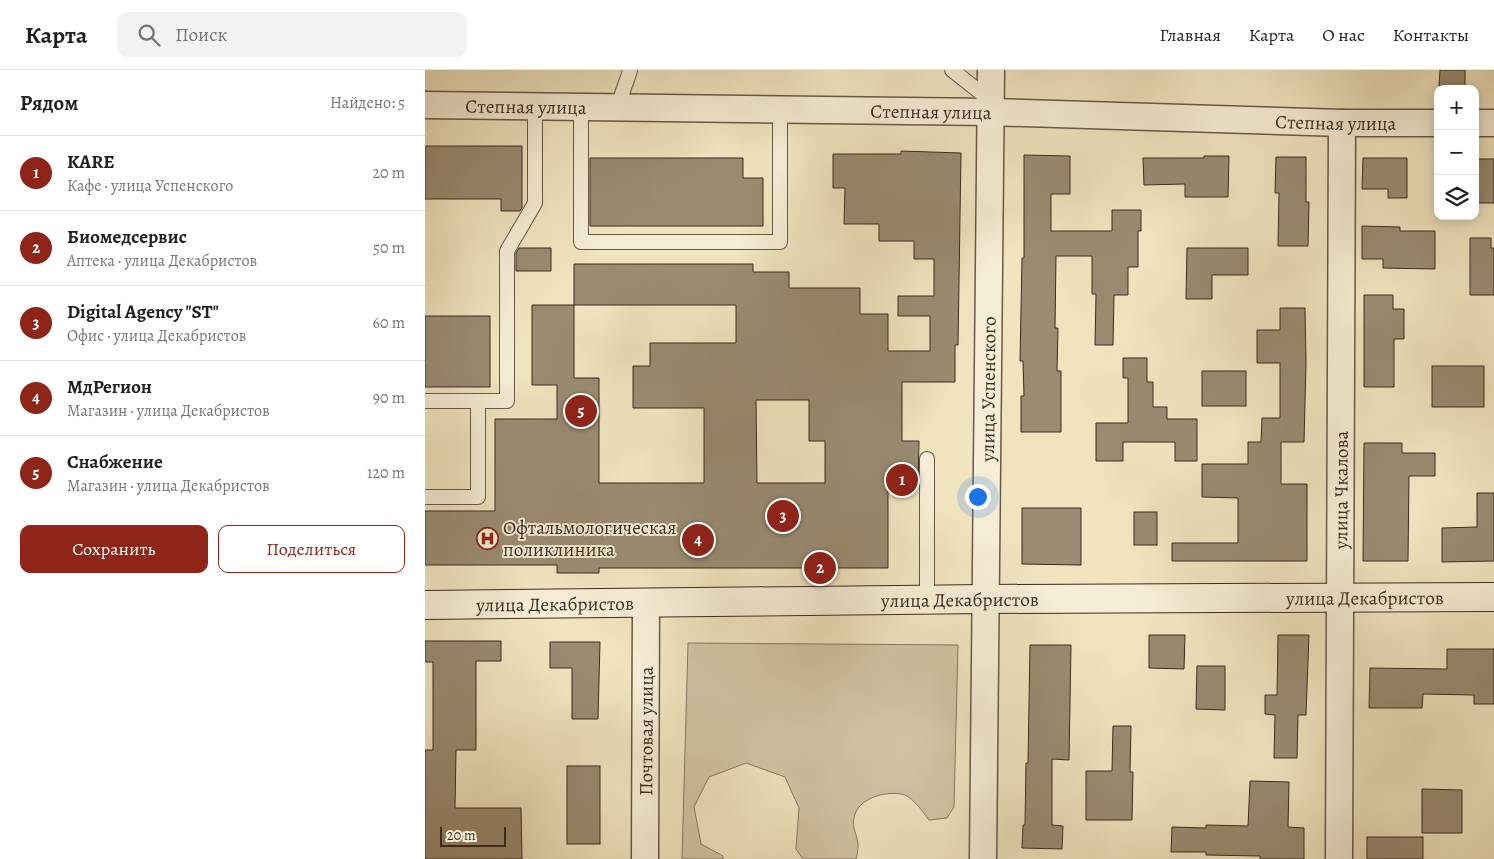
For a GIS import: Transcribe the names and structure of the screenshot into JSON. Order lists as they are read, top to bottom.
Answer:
{
  "streets": {
    "street": [
      "Степная улица",
      "улица Успенского",
      "улица Чкалова",
      "улица Декабристов",
      "Почтовая улица"
    ]
  },
  "crossings": [
    ["Степная улица", "улица Успенского"],
    ["Степная улица", "улица Чкалова"],
    ["улица Успенского", "улица Декабристов"],
    ["улица Чкалова", "улица Декабристов"],
    ["улица Декабристов", "Почтовая улица"]
  ],
  "places": {
    "hospital": ["Офтальмологическая поликлиника"]
  },
  "scale_bar": "20 m",
  "page": {
    "header": "Карта",
    "search": "Поиск",
    "nav": [
      "Главная",
      "Карта",
      "О нас",
      "Контакты"
    ],
    "heading": ["Рядом", "Найдено: 5"],
    "map_buttons": ["+", "−"],
    "list": [
      {
        "mark": "1",
        "name": "KARE",
        "note": "Кафе · улица Успенского",
        "value": "20 m"
      },
      {
        "mark": "2",
        "name": "Биомедсервис",
        "note": "Аптека · улица Декабристов",
        "value": "50 m"
      },
      {
        "mark": "3",
        "name": "Digital Agency \"ST\"",
        "note": "Офис · улица Декабристов",
        "value": "60 m"
      },
      {
        "mark": "4",
        "name": "МдРегион",
        "note": "Магазин · улица Декабристов",
        "value": "90 m"
      },
      {
        "mark": "5",
        "name": "Снабжение",
        "note": "Магазин · улица Декабристов",
        "value": "120 m"
      }
    ],
    "pins": [
      "5",
      "1",
      "3",
      "4",
      "2"
    ],
    "buttons": ["Сохранить", "Поделиться"],
    "scale": "20 m"
  }
}
